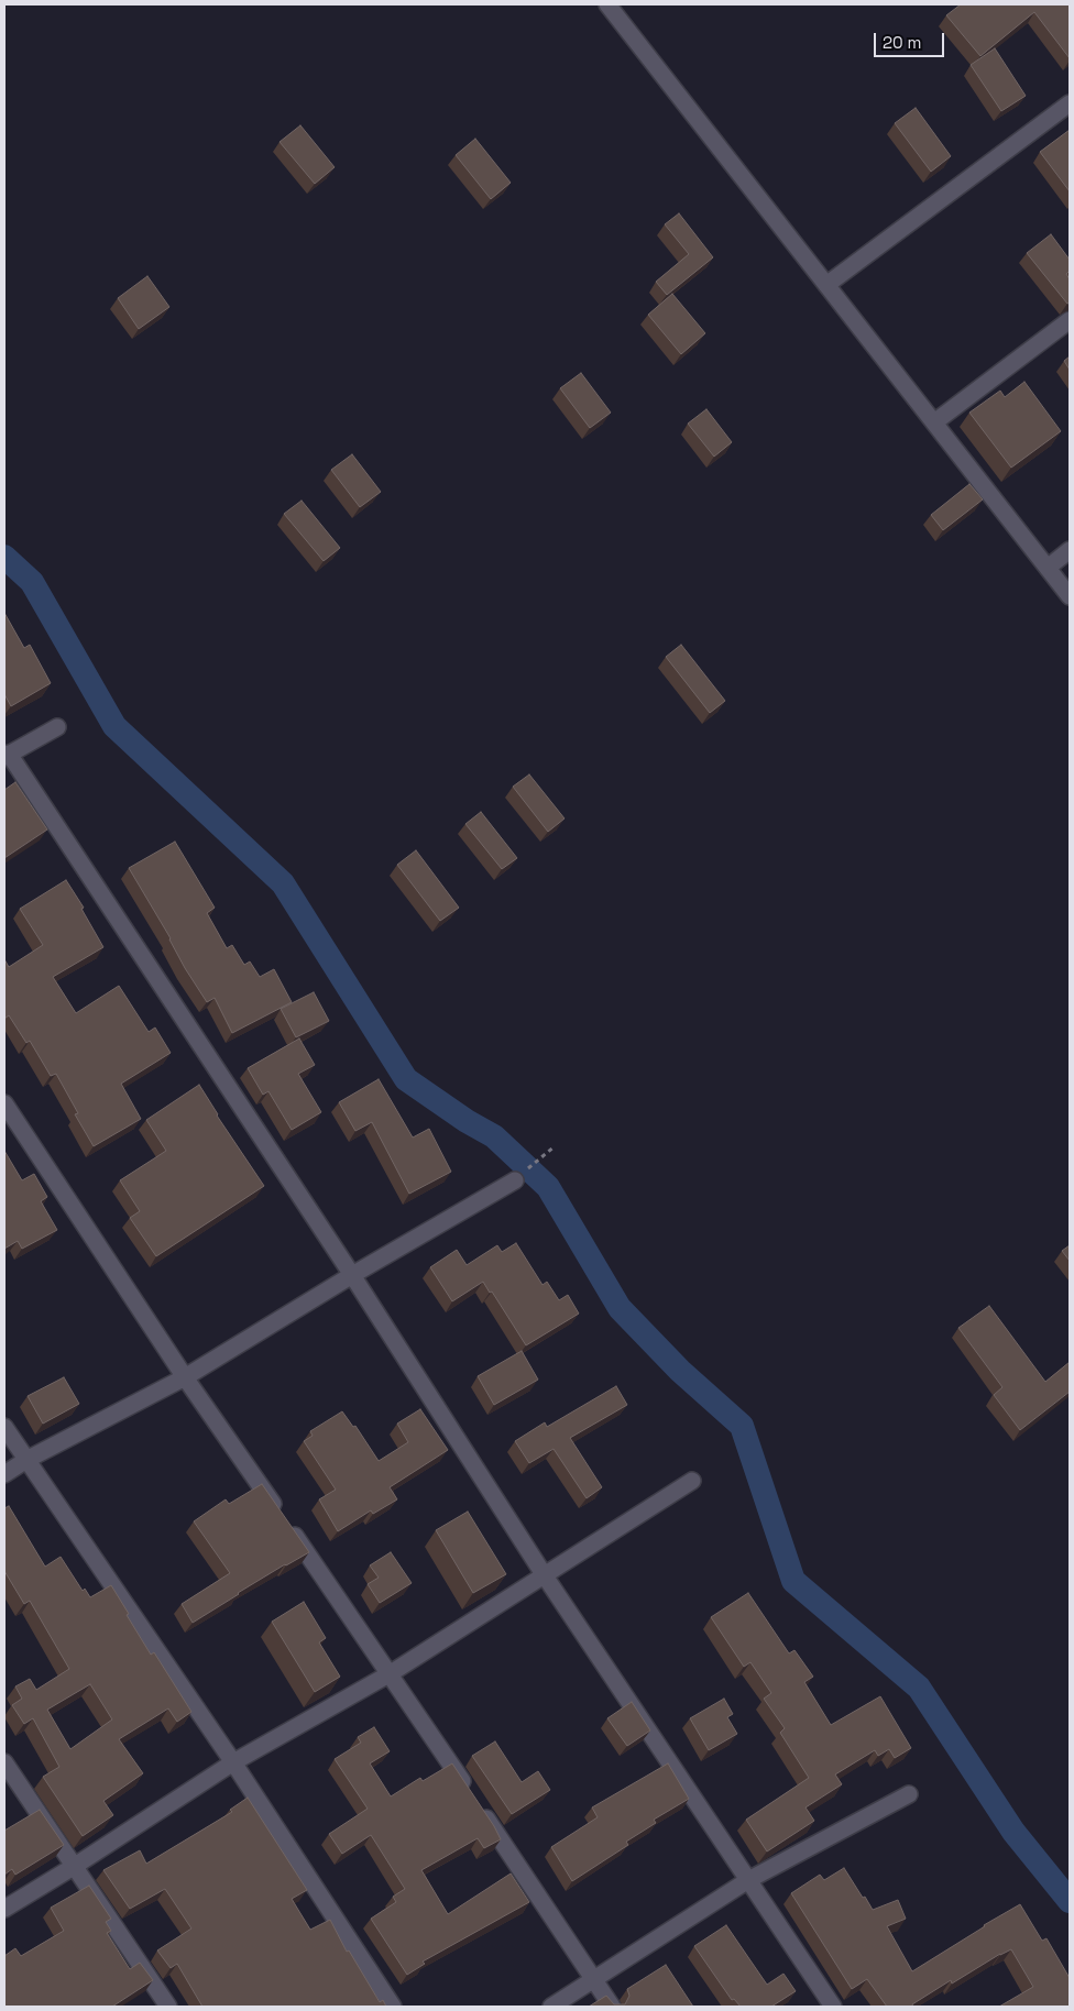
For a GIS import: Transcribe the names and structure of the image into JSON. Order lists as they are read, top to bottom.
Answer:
{
  "scale_bar": "20 m"
}
